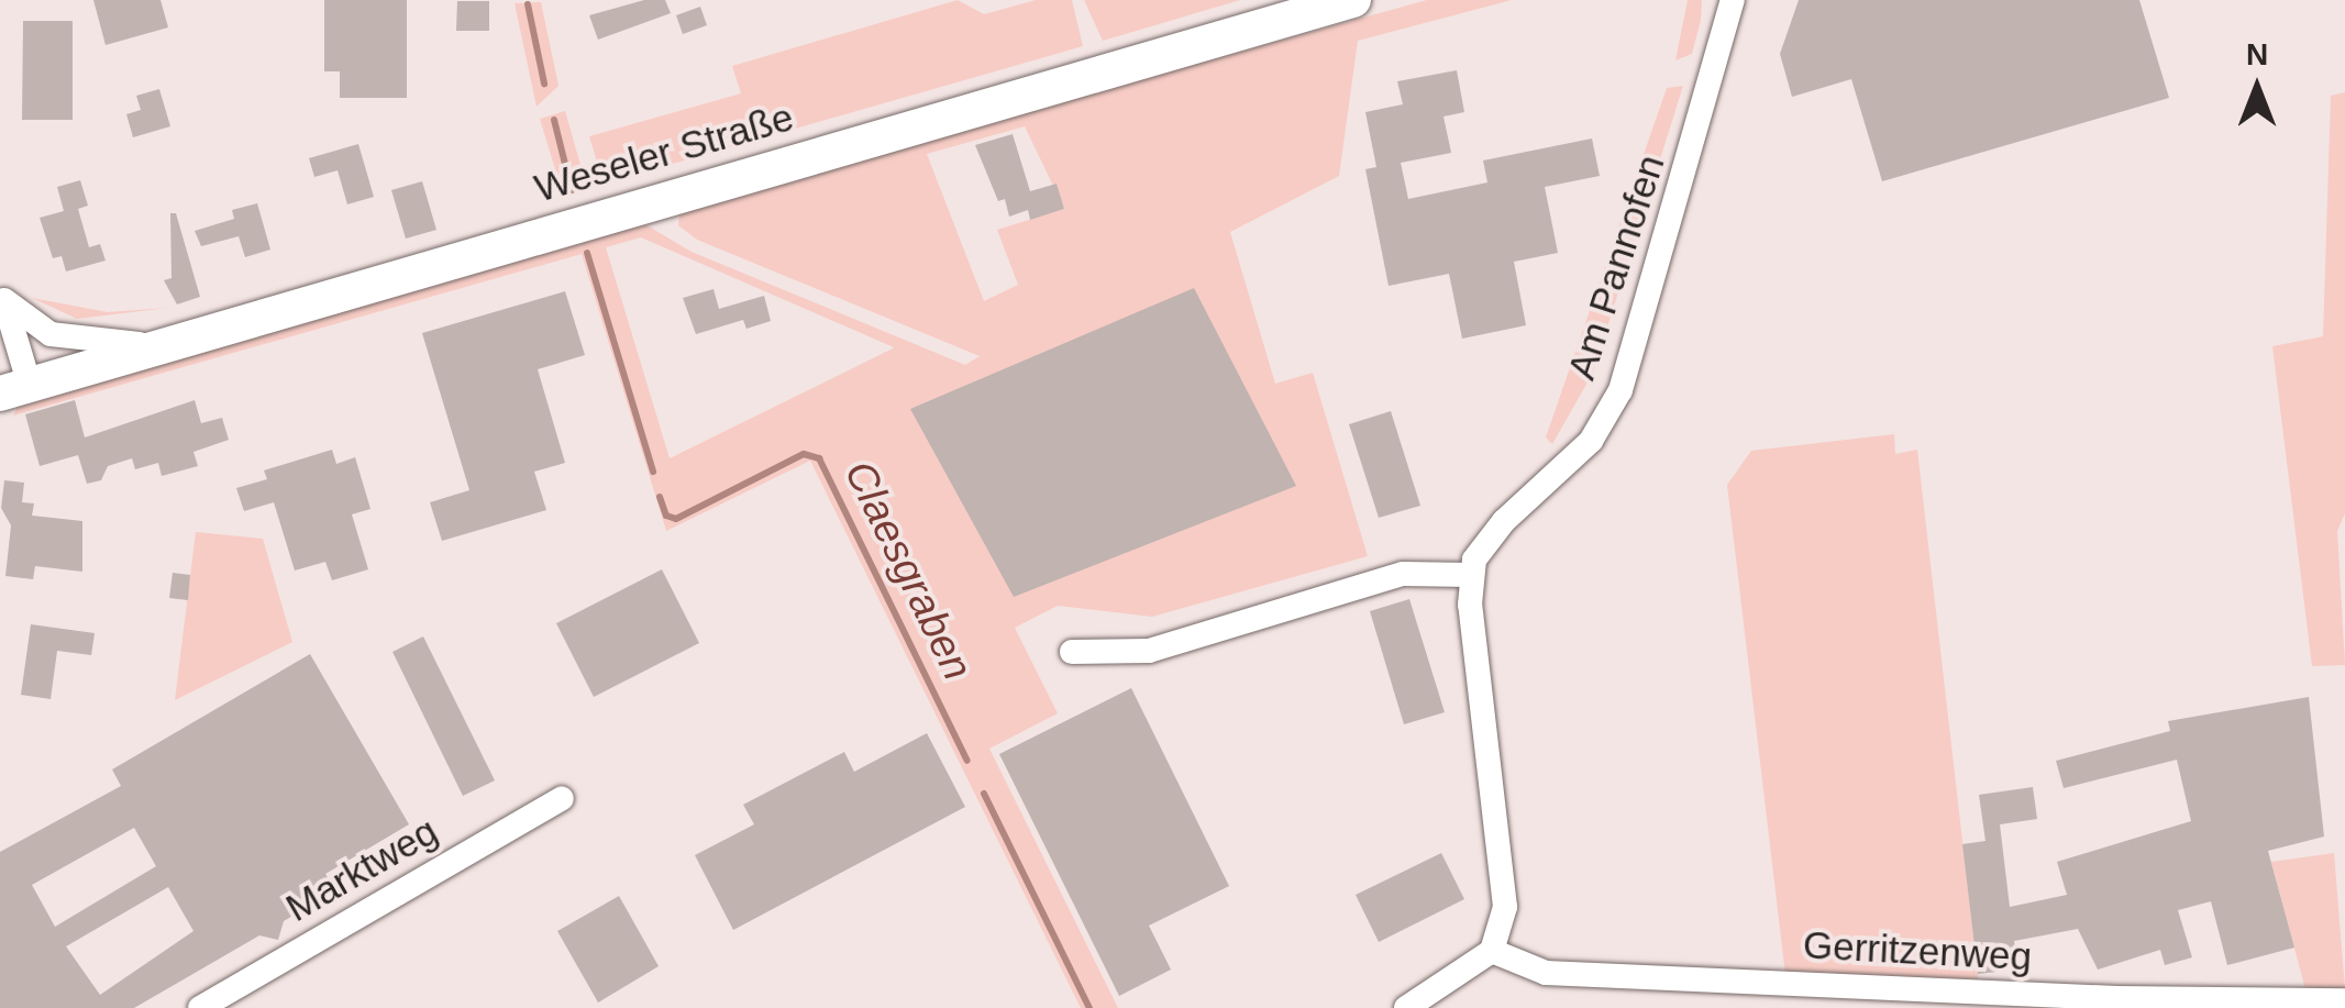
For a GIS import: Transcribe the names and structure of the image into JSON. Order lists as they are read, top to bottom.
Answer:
{
  "streets": {
    "main road": ["Weseler Straße"],
    "street": ["Am Pannofen", "Marktweg", "Gerritzenweg"]
  },
  "water": ["Claesgraben"],
  "north": "top"
}
